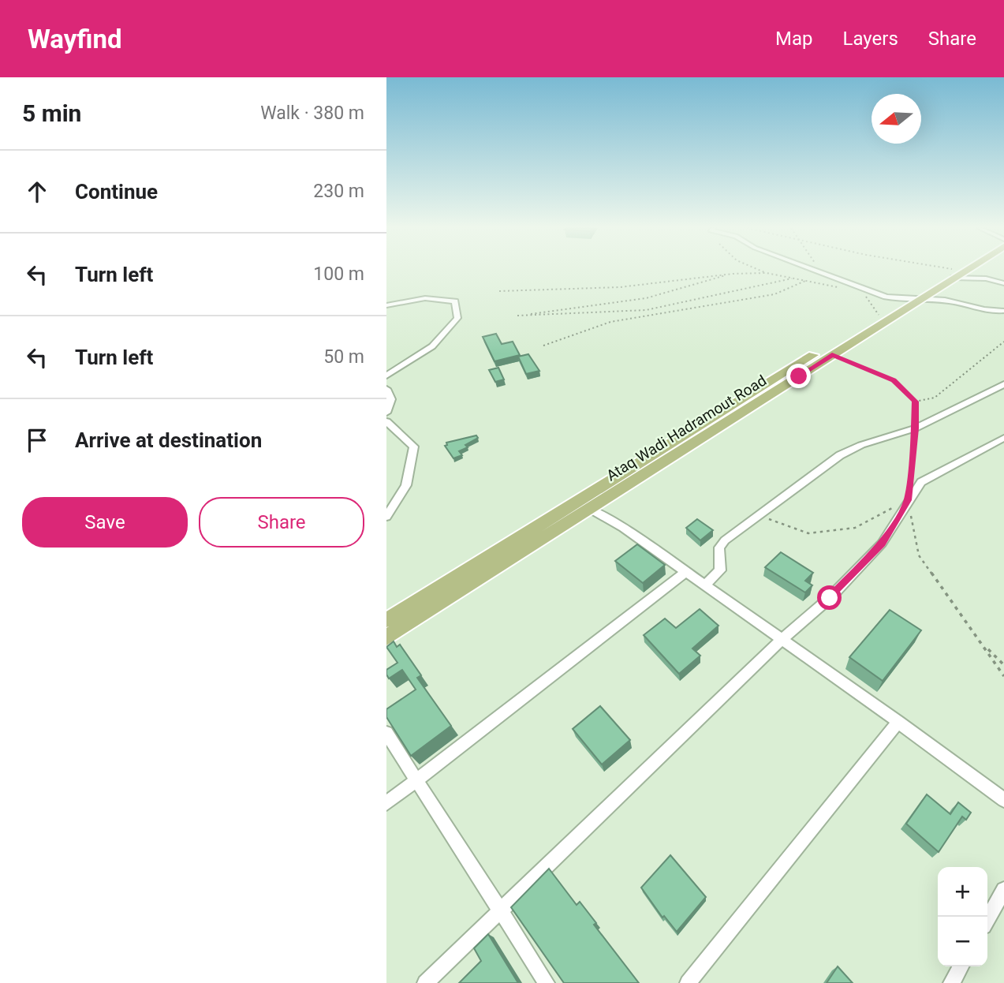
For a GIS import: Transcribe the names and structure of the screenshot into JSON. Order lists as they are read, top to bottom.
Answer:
{
  "streets": {
    "main road": ["Ataq Wadi Hadramout Road"]
  },
  "north": "left",
  "page": {
    "header": "Wayfind",
    "nav": ["Map", "Layers", "Share"],
    "heading": ["5 min", "Walk · 380 m"],
    "list": [
      ["Continue", "230 m"],
      ["Turn left", "100 m"],
      ["Turn left", "50 m"],
      "Arrive at destination"
    ],
    "buttons": ["Save", "Share"],
    "map_buttons": ["+", "−"]
  }
}
